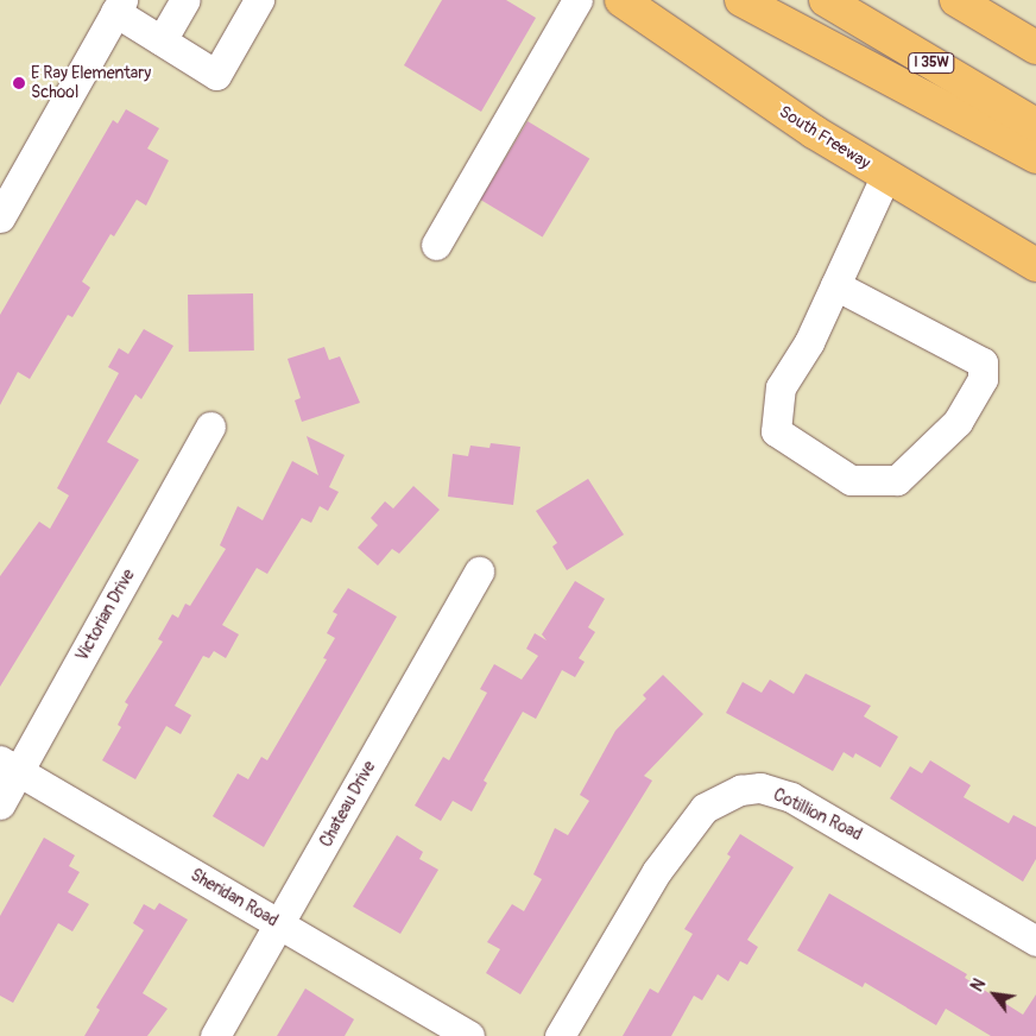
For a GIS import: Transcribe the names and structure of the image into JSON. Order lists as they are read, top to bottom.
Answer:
{
  "streets": {
    "main road": ["I 35W", "South Freeway"],
    "street": [
      "Victorian Drive",
      "Chateau Drive",
      "Cotillion Road",
      "Sheridan Road"
    ]
  },
  "crossings": [
    ["Victorian Drive", "Sheridan Road"],
    ["Chateau Drive", "Sheridan Road"]
  ],
  "places": ["E Ray Elementary School"],
  "north": "top left"
}
